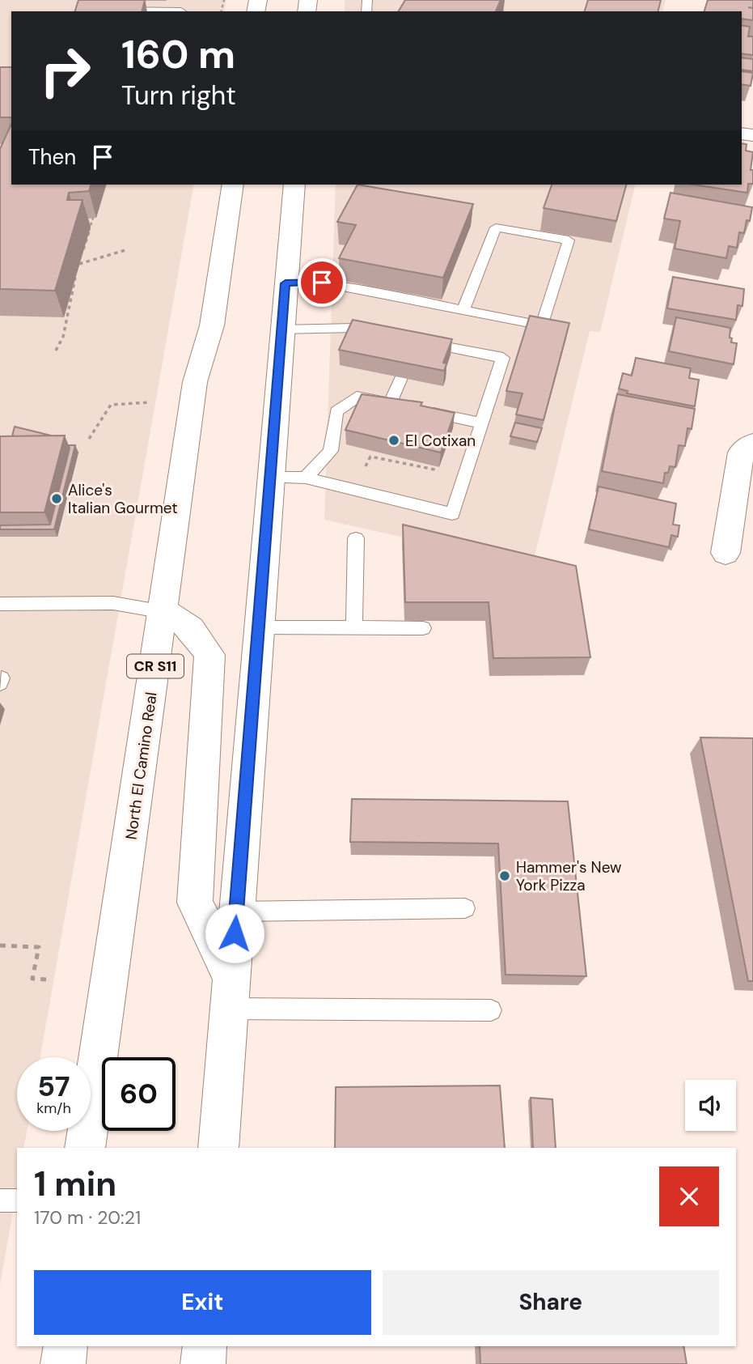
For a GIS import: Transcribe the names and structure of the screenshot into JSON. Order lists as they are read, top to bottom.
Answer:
{
  "streets": {
    "main road": ["CR S11", "North El Camino Real"]
  },
  "places": ["El Cotixan", "Alice's Italian Gourmet", "Hammer's New York Pizza"],
  "page": {
    "turn": ["160 m", "Turn right"],
    "then": "Then",
    "speed": "57 km/h",
    "limit": "60",
    "heading": ["1 min", "170 m · 20:21"],
    "buttons": ["Exit", "Share"]
  }
}
